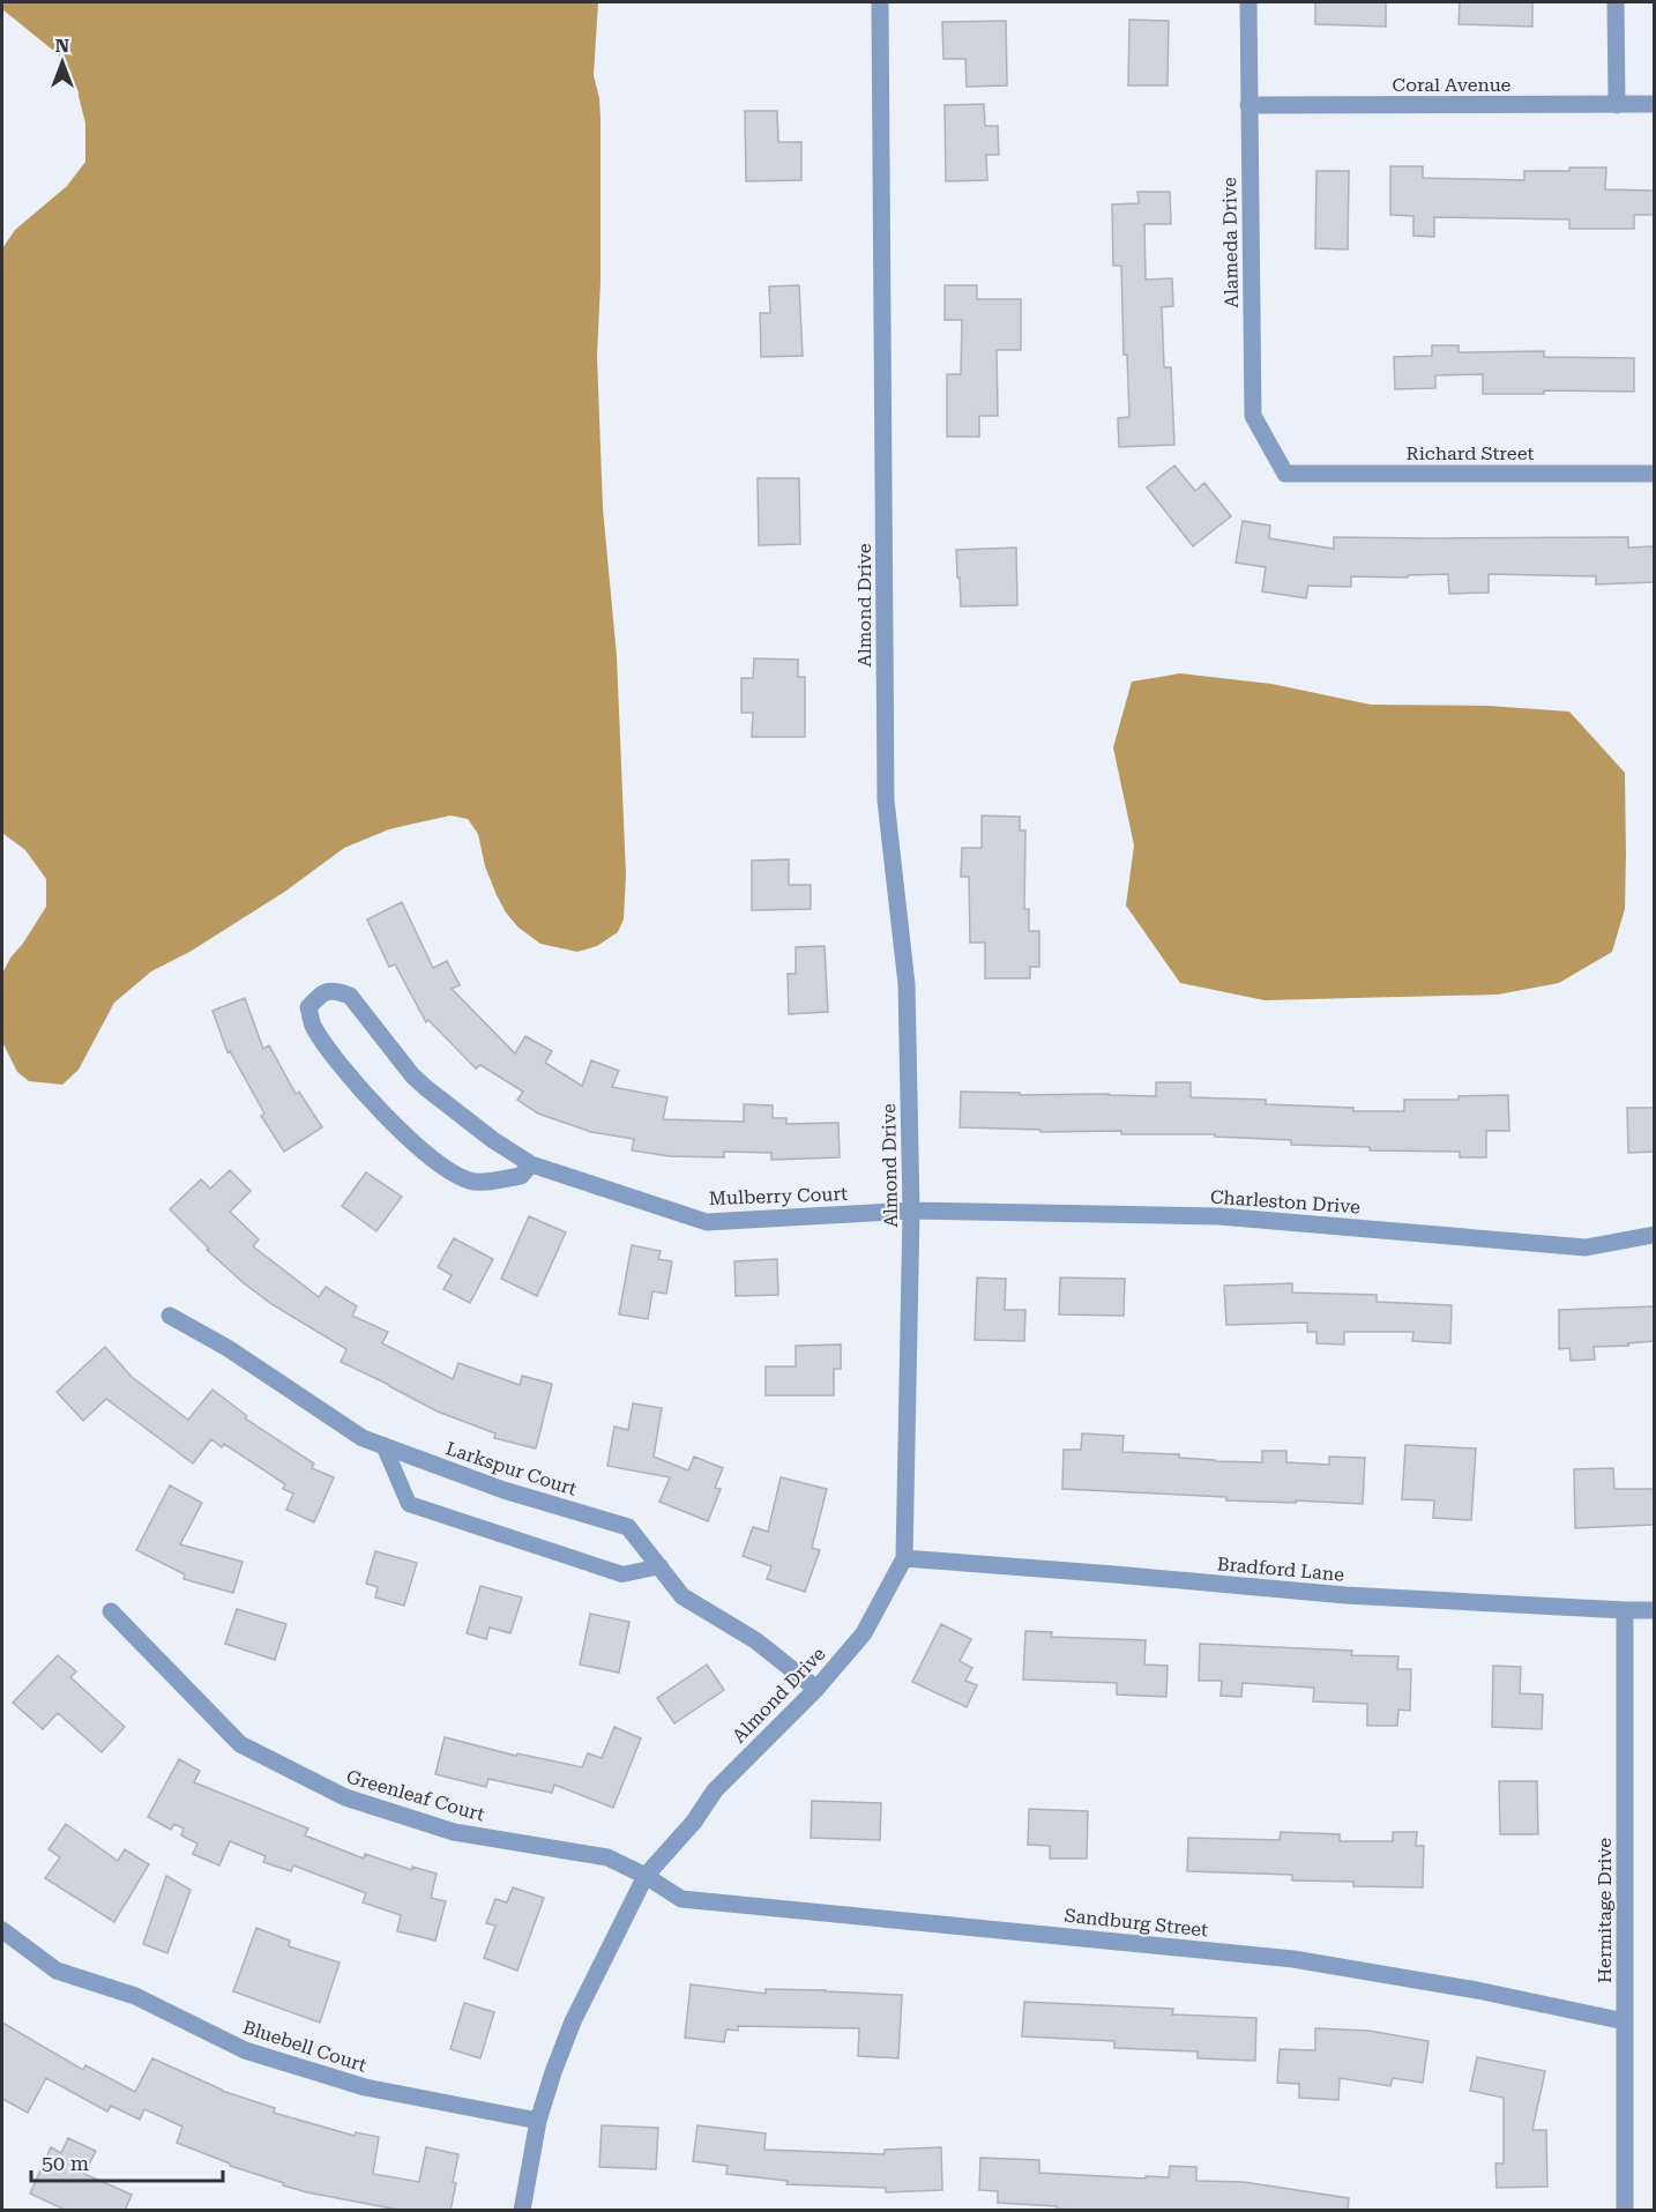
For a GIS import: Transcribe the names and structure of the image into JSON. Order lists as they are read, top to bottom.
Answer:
{
  "streets": {
    "street": [
      "Coral Avenue",
      "Alameda Drive",
      "Richard Street",
      "Almond Drive",
      "Mulberry Court",
      "Charleston Drive",
      "Larkspur Court",
      "Bradford Lane",
      "Greenleaf Court",
      "Hermitage Drive",
      "Sandburg Street",
      "Bluebell Court"
    ]
  },
  "crossings": [
    ["Coral Avenue", "Alameda Drive"],
    ["Alameda Drive", "Richard Street"],
    ["Almond Drive", "Mulberry Court"],
    ["Almond Drive", "Charleston Drive"],
    ["Almond Drive", "Larkspur Court"],
    ["Almond Drive", "Bradford Lane"],
    ["Almond Drive", "Greenleaf Court"],
    ["Almond Drive", "Sandburg Street"],
    ["Almond Drive", "Bluebell Court"],
    ["Mulberry Court", "Charleston Drive"],
    ["Bradford Lane", "Hermitage Drive"],
    ["Greenleaf Court", "Sandburg Street"],
    ["Hermitage Drive", "Sandburg Street"]
  ],
  "scale_bar": "50 m",
  "north": "top"
}
